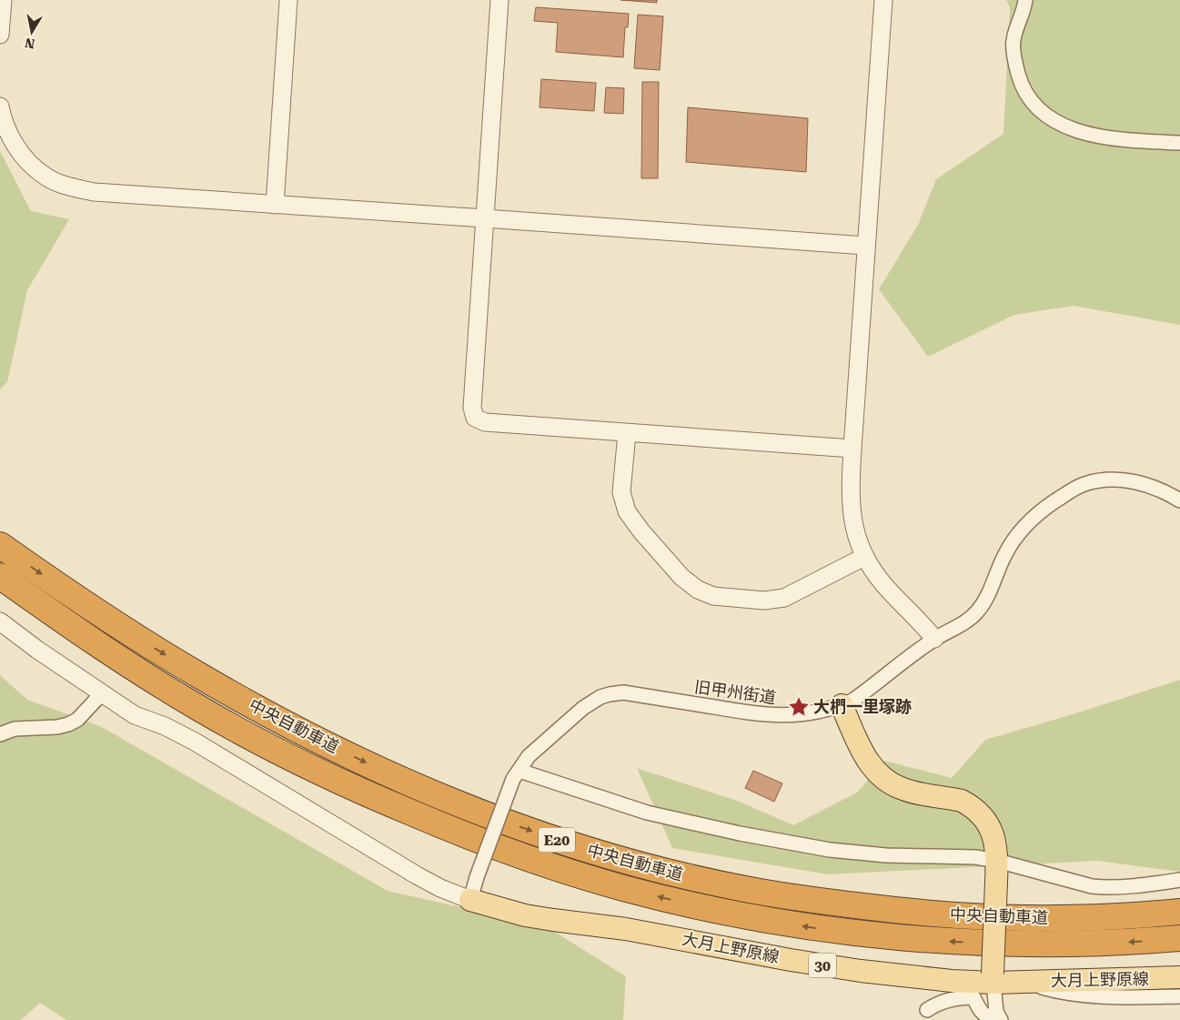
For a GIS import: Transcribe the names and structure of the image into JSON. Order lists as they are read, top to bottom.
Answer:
{
  "streets": {
    "highway": ["中央自動車道", "E20"],
    "main road": ["大月上野原線", "30"],
    "street": ["旧甲州街道"]
  },
  "crossings": [
    ["旧甲州街道", "大月上野原線"]
  ],
  "places": {
    "place": ["大椚一里塚跡"]
  },
  "north": "bottom"
}
